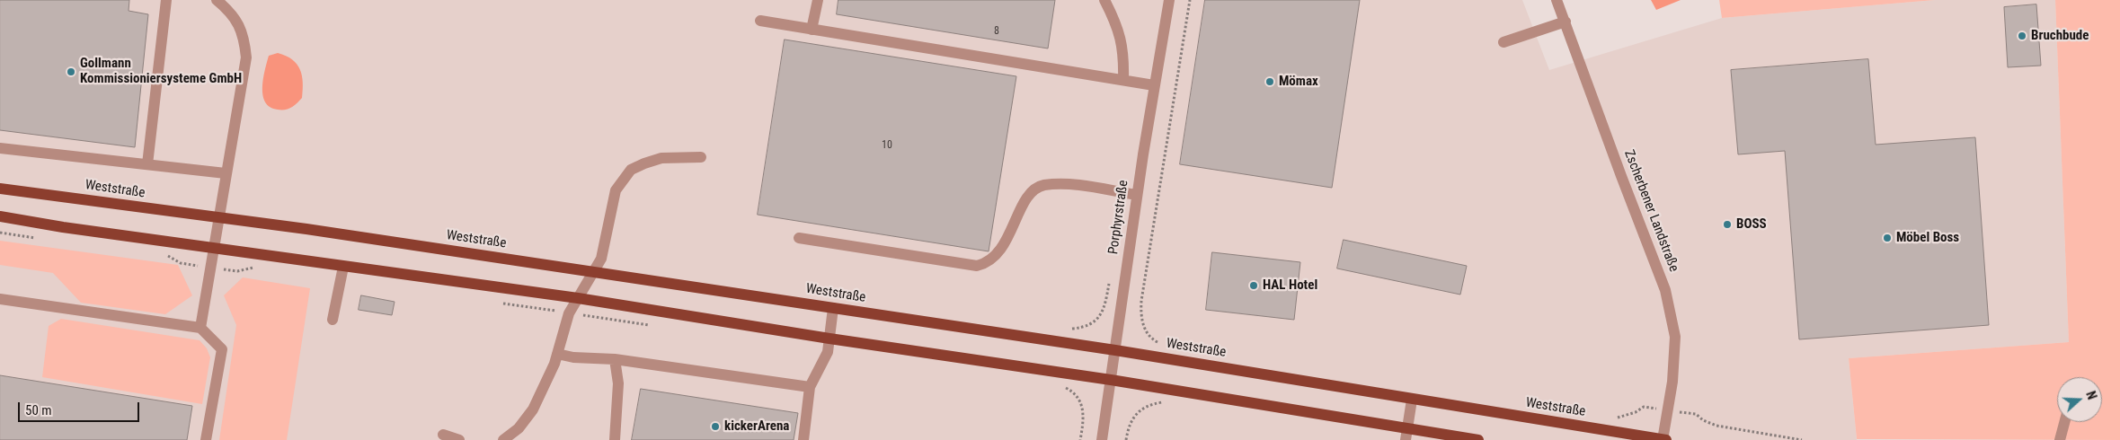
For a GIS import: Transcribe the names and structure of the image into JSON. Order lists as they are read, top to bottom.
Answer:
{
  "streets": {
    "main road": ["Weststraße"],
    "street": ["Zscherbener Landstraße", "Porphyrstraße"]
  },
  "crossings": [
    ["Weststraße", "Zscherbener Landstraße"],
    ["Weststraße", "Porphyrstraße"]
  ],
  "places": [
    "Bruchbude",
    "Gollmann Kommissioniersysteme GmbH",
    "Mömax",
    "BOSS",
    "Möbel Boss",
    "HAL Hotel",
    "kickerArena"
  ],
  "house_numbers": ["8", "10"],
  "scale_bar": "50 m",
  "north": "right"
}
